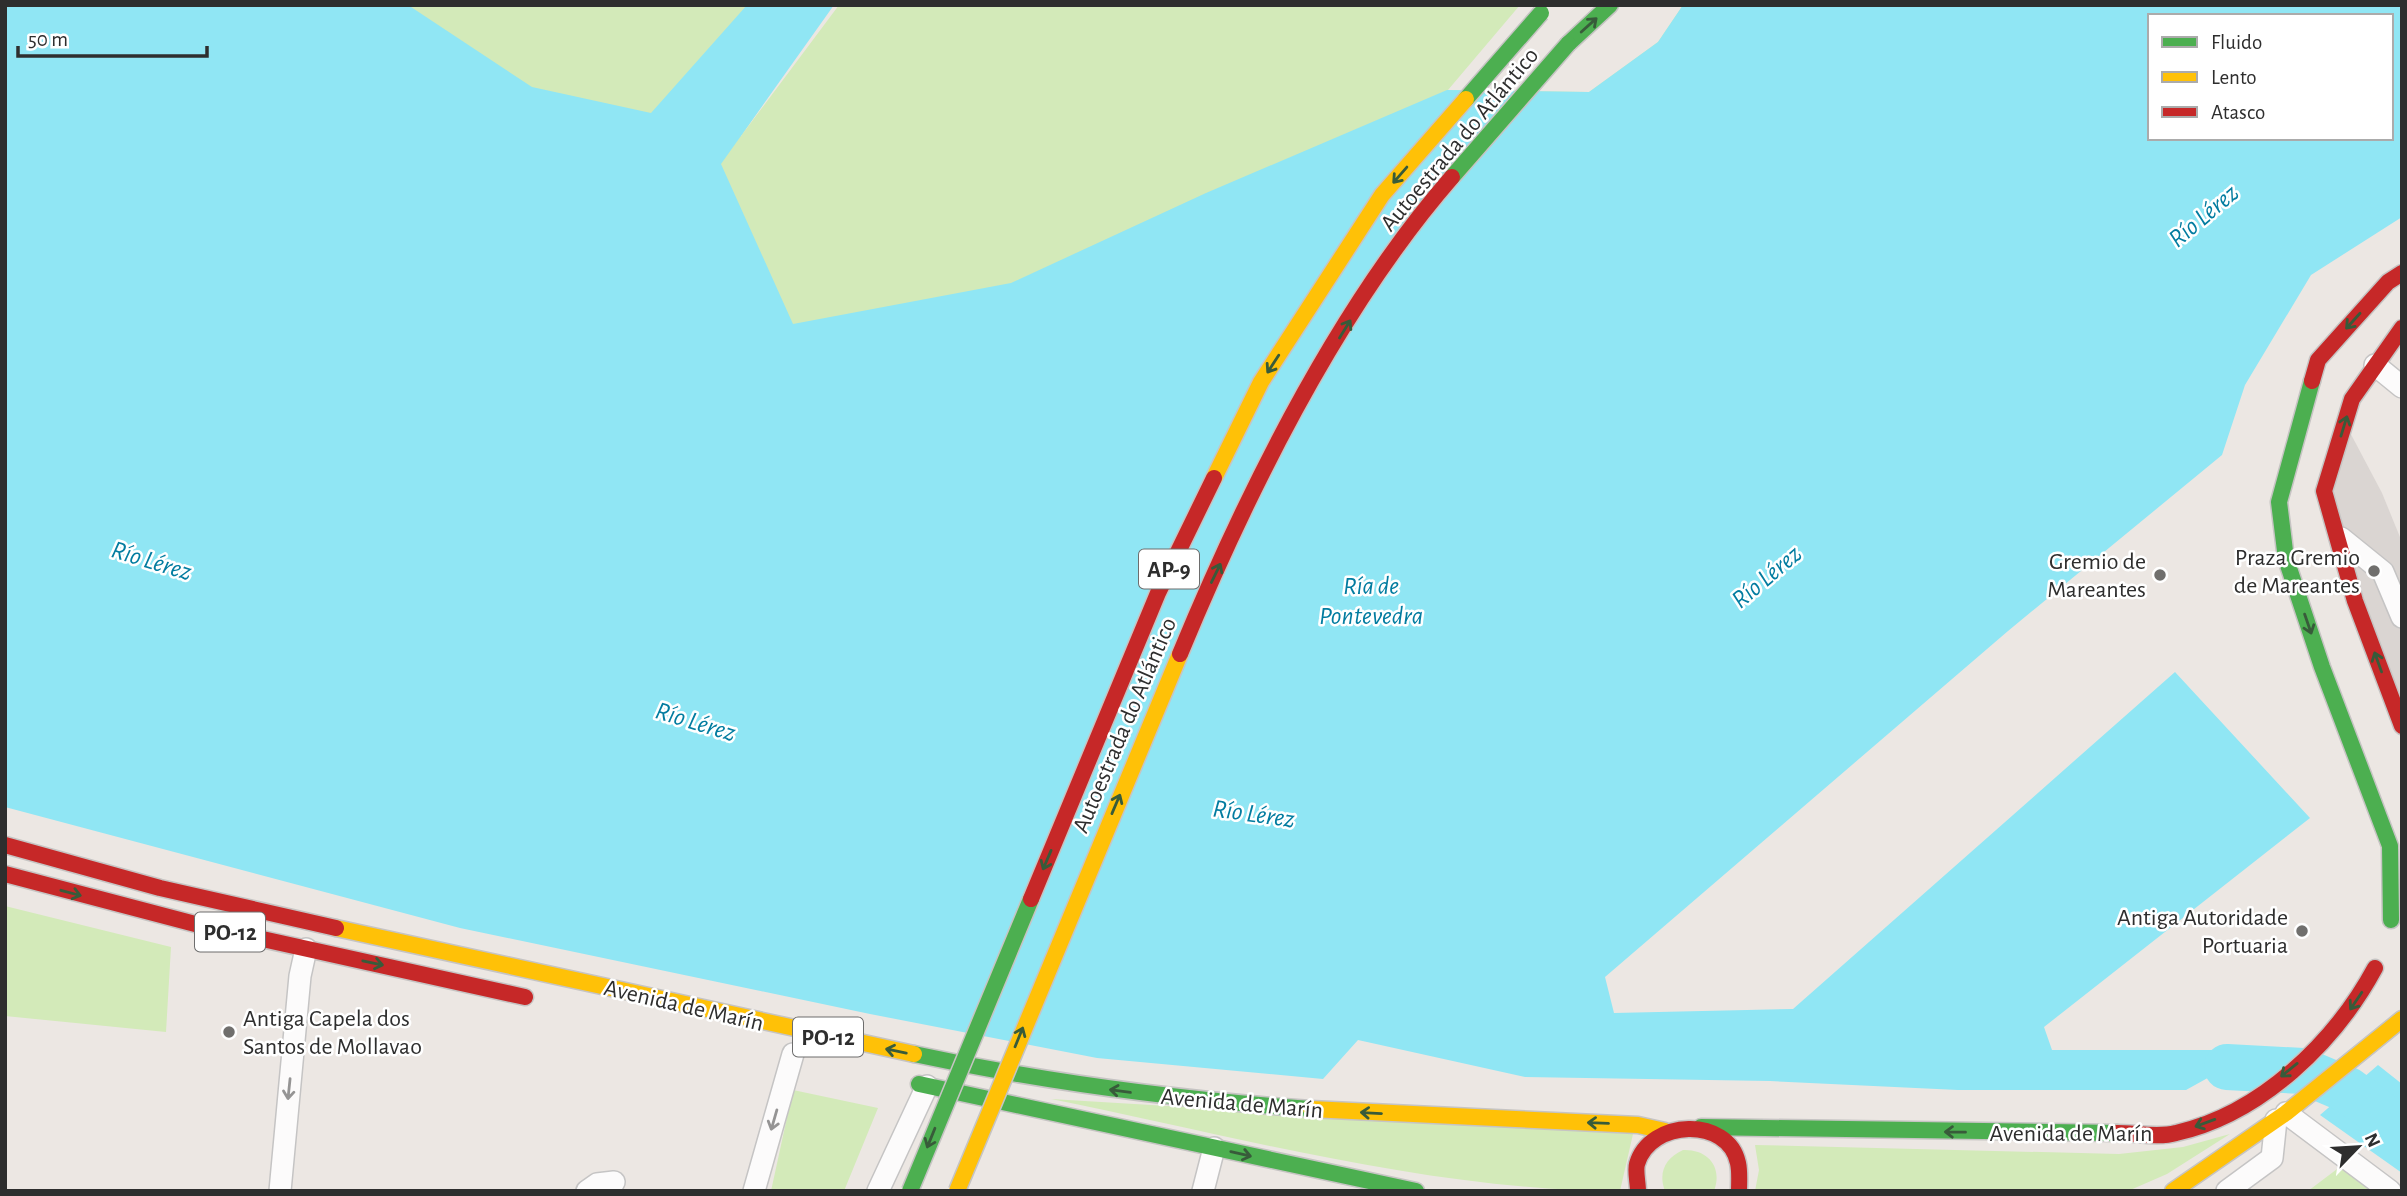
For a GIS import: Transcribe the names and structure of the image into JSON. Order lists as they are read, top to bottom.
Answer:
{
  "streets": {
    "highway": [
      "Autoestrada do Atlántico",
      "AP-9",
      "PO-12",
      "Avenida de Marín"
    ]
  },
  "water": ["Río Lérez", "Ría de Pontevedra"],
  "places": [
    "Praza Gremio de Mareantes",
    "Gremio de Mareantes",
    "Antiga Autoridade Portuaria",
    "Antiga Capela dos Santos de Mollavao"
  ],
  "legend": ["Fluido", "Lento", "Atasco"],
  "scale_bar": "50 m",
  "north": "top right"
}
